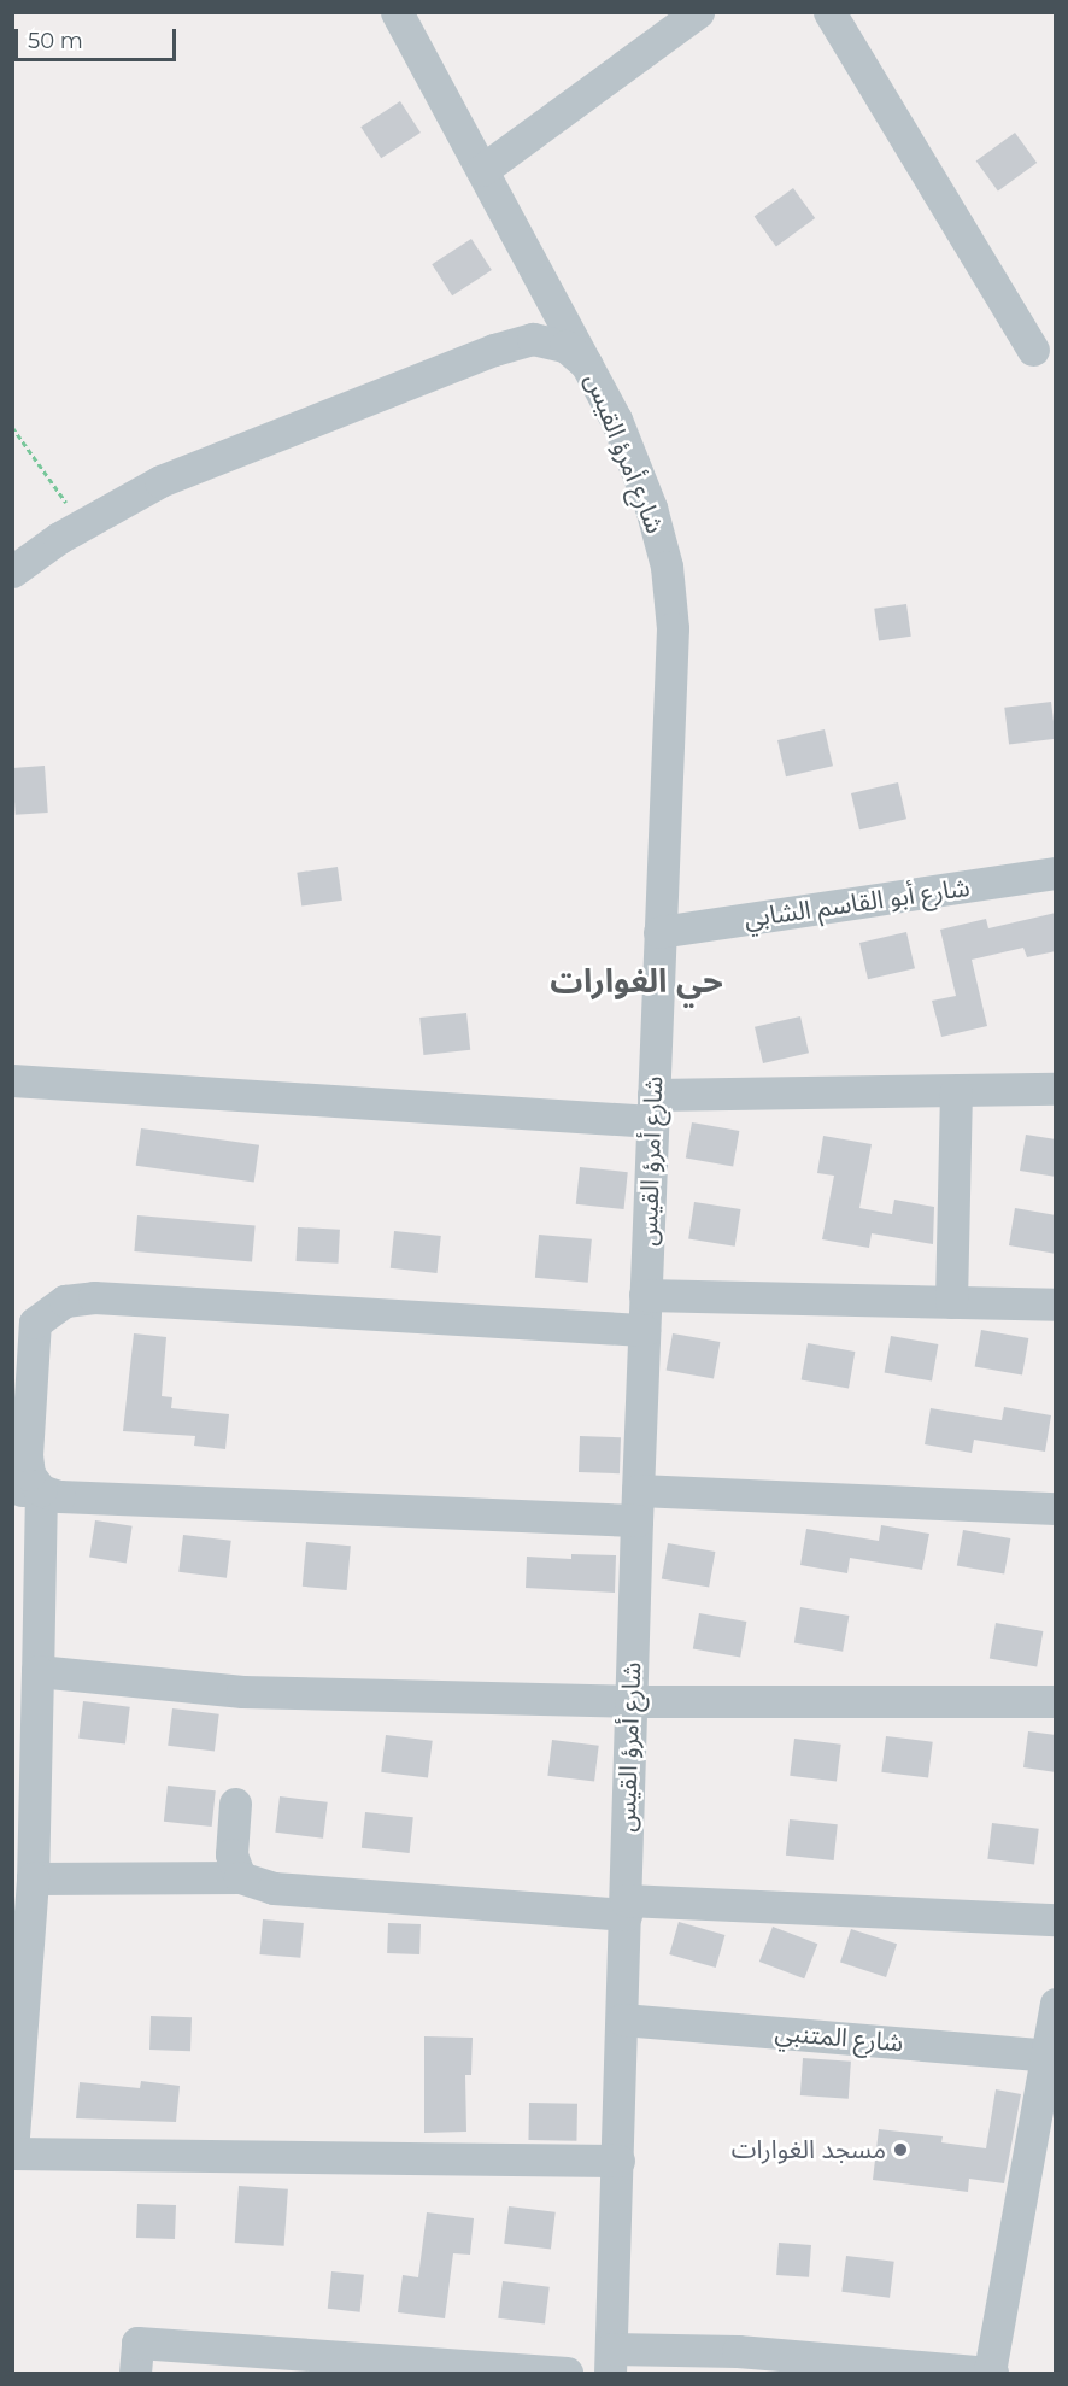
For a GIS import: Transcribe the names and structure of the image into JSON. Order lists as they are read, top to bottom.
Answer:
{
  "streets": {
    "street": ["شارع أمرؤ القيس", "شارع أبو القاسم الشابي", "شارع المتنبي"]
  },
  "crossings": [
    ["شارع أمرؤ القيس", "شارع أبو القاسم الشابي"],
    ["شارع أمرؤ القيس", "شارع المتنبي"]
  ],
  "districts": ["حي الغوارات"],
  "places": ["مسجد الغوارات"],
  "scale_bar": "50 m"
}
